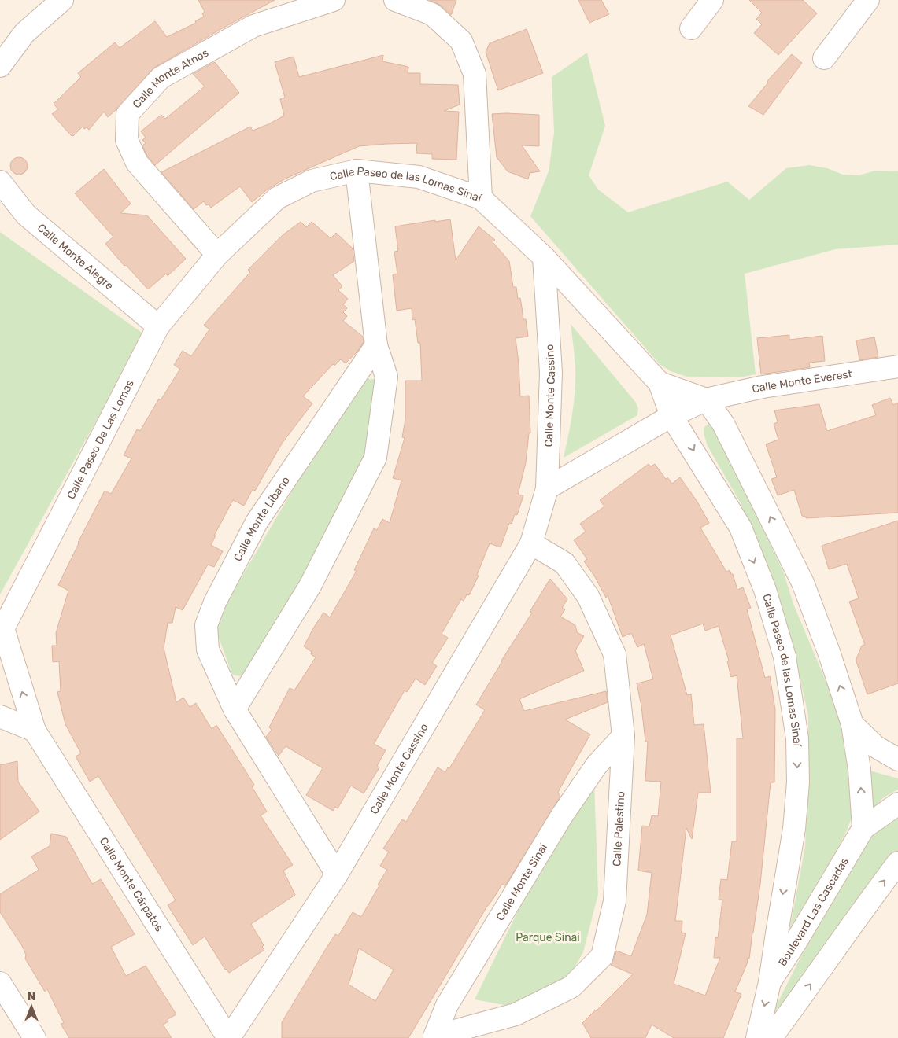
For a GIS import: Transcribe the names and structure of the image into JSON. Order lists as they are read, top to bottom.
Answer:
{
  "streets": {
    "street": [
      "Calle Monte Atnos",
      "Calle Paseo de las Lomas Sinaí",
      "Calle Monte Alegre",
      "Calle Monte Everest",
      "Calle Monte Cassino",
      "Calle Paseo De Las Lomas",
      "Calle Monte Líbano",
      "Calle Palestino",
      "Calle Monte Sinaí",
      "Calle Monte Cárpatos",
      "Boulevard Las Cascadas"
    ]
  },
  "crossings": [
    ["Calle Monte Atnos", "Calle Paseo de las Lomas Sinaí"],
    ["Calle Monte Atnos", "Calle Paseo De Las Lomas"],
    ["Calle Paseo de las Lomas Sinaí", "Calle Monte Everest"],
    ["Calle Paseo de las Lomas Sinaí", "Calle Monte Cassino"],
    ["Calle Paseo de las Lomas Sinaí", "Calle Paseo De Las Lomas"],
    ["Calle Paseo de las Lomas Sinaí", "Boulevard Las Cascadas"],
    ["Calle Monte Alegre", "Calle Paseo De Las Lomas"],
    ["Calle Monte Cassino", "Calle Monte Líbano"],
    ["Calle Monte Cassino", "Calle Palestino"],
    ["Calle Monte Cassino", "Calle Monte Cárpatos"],
    ["Calle Paseo De Las Lomas", "Calle Monte Cárpatos"],
    ["Calle Palestino", "Calle Monte Sinaí"]
  ],
  "parks": ["Parque Sinai"],
  "north": "top"
}
